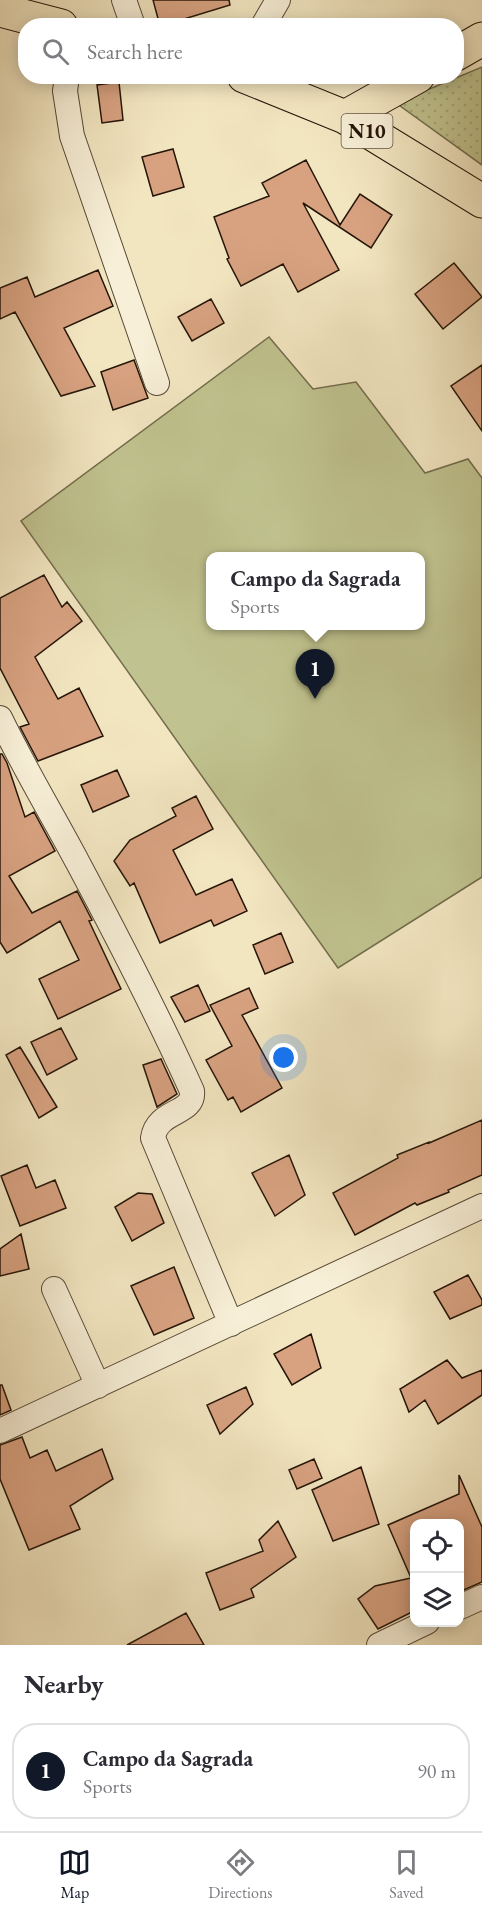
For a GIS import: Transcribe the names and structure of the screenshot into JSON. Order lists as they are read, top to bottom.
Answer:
{
  "streets": {
    "main road": ["N10"]
  },
  "page": {
    "search": "Search here",
    "popup": ["Campo da Sagrada", "Sports"],
    "pins": "1",
    "heading": "Nearby",
    "list": [
      {
        "mark": "1",
        "name": "Campo da Sagrada",
        "note": "Sports",
        "value": "90 m"
      }
    ],
    "nav": ["Map", "Directions", "Saved"]
  }
}
